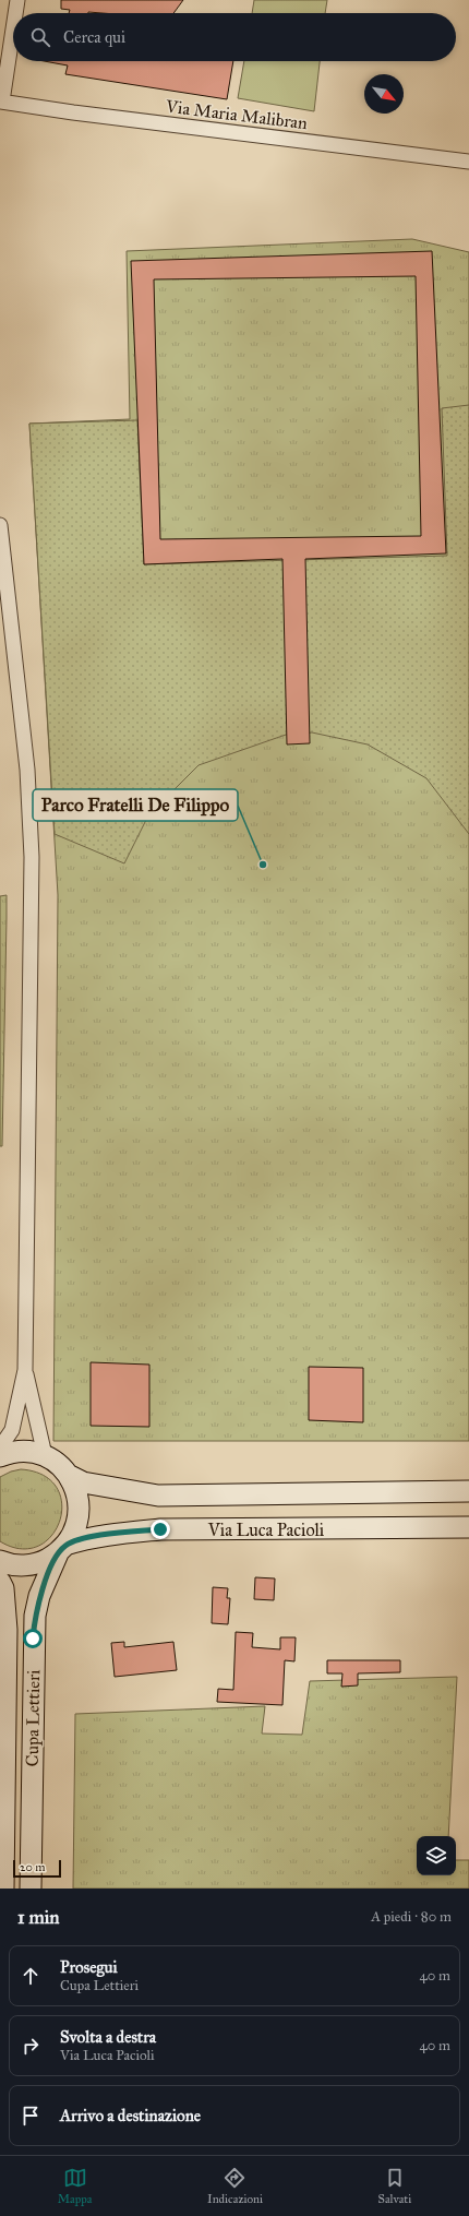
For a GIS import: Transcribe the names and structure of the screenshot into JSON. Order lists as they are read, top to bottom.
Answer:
{
  "streets": {
    "main road": ["Via Luca Pacioli", "Cupa Lettieri"],
    "street": ["Via Maria Malibran"]
  },
  "crossings": [
    ["Via Luca Pacioli", "Cupa Lettieri"]
  ],
  "places": ["Parco Fratelli De Filippo"],
  "scale_bar": "20 m",
  "north": "bottom right",
  "page": {
    "search": "Cerca qui",
    "scale": "20 m",
    "heading": ["1 min", "A piedi · 80 m"],
    "list": [
      ["Prosegui", "Cupa Lettieri", "40 m"],
      ["Svolta a destra", "Via Luca Pacioli", "40 m"],
      "Arrivo a destinazione"
    ],
    "nav": ["Mappa", "Indicazioni", "Salvati"]
  }
}
